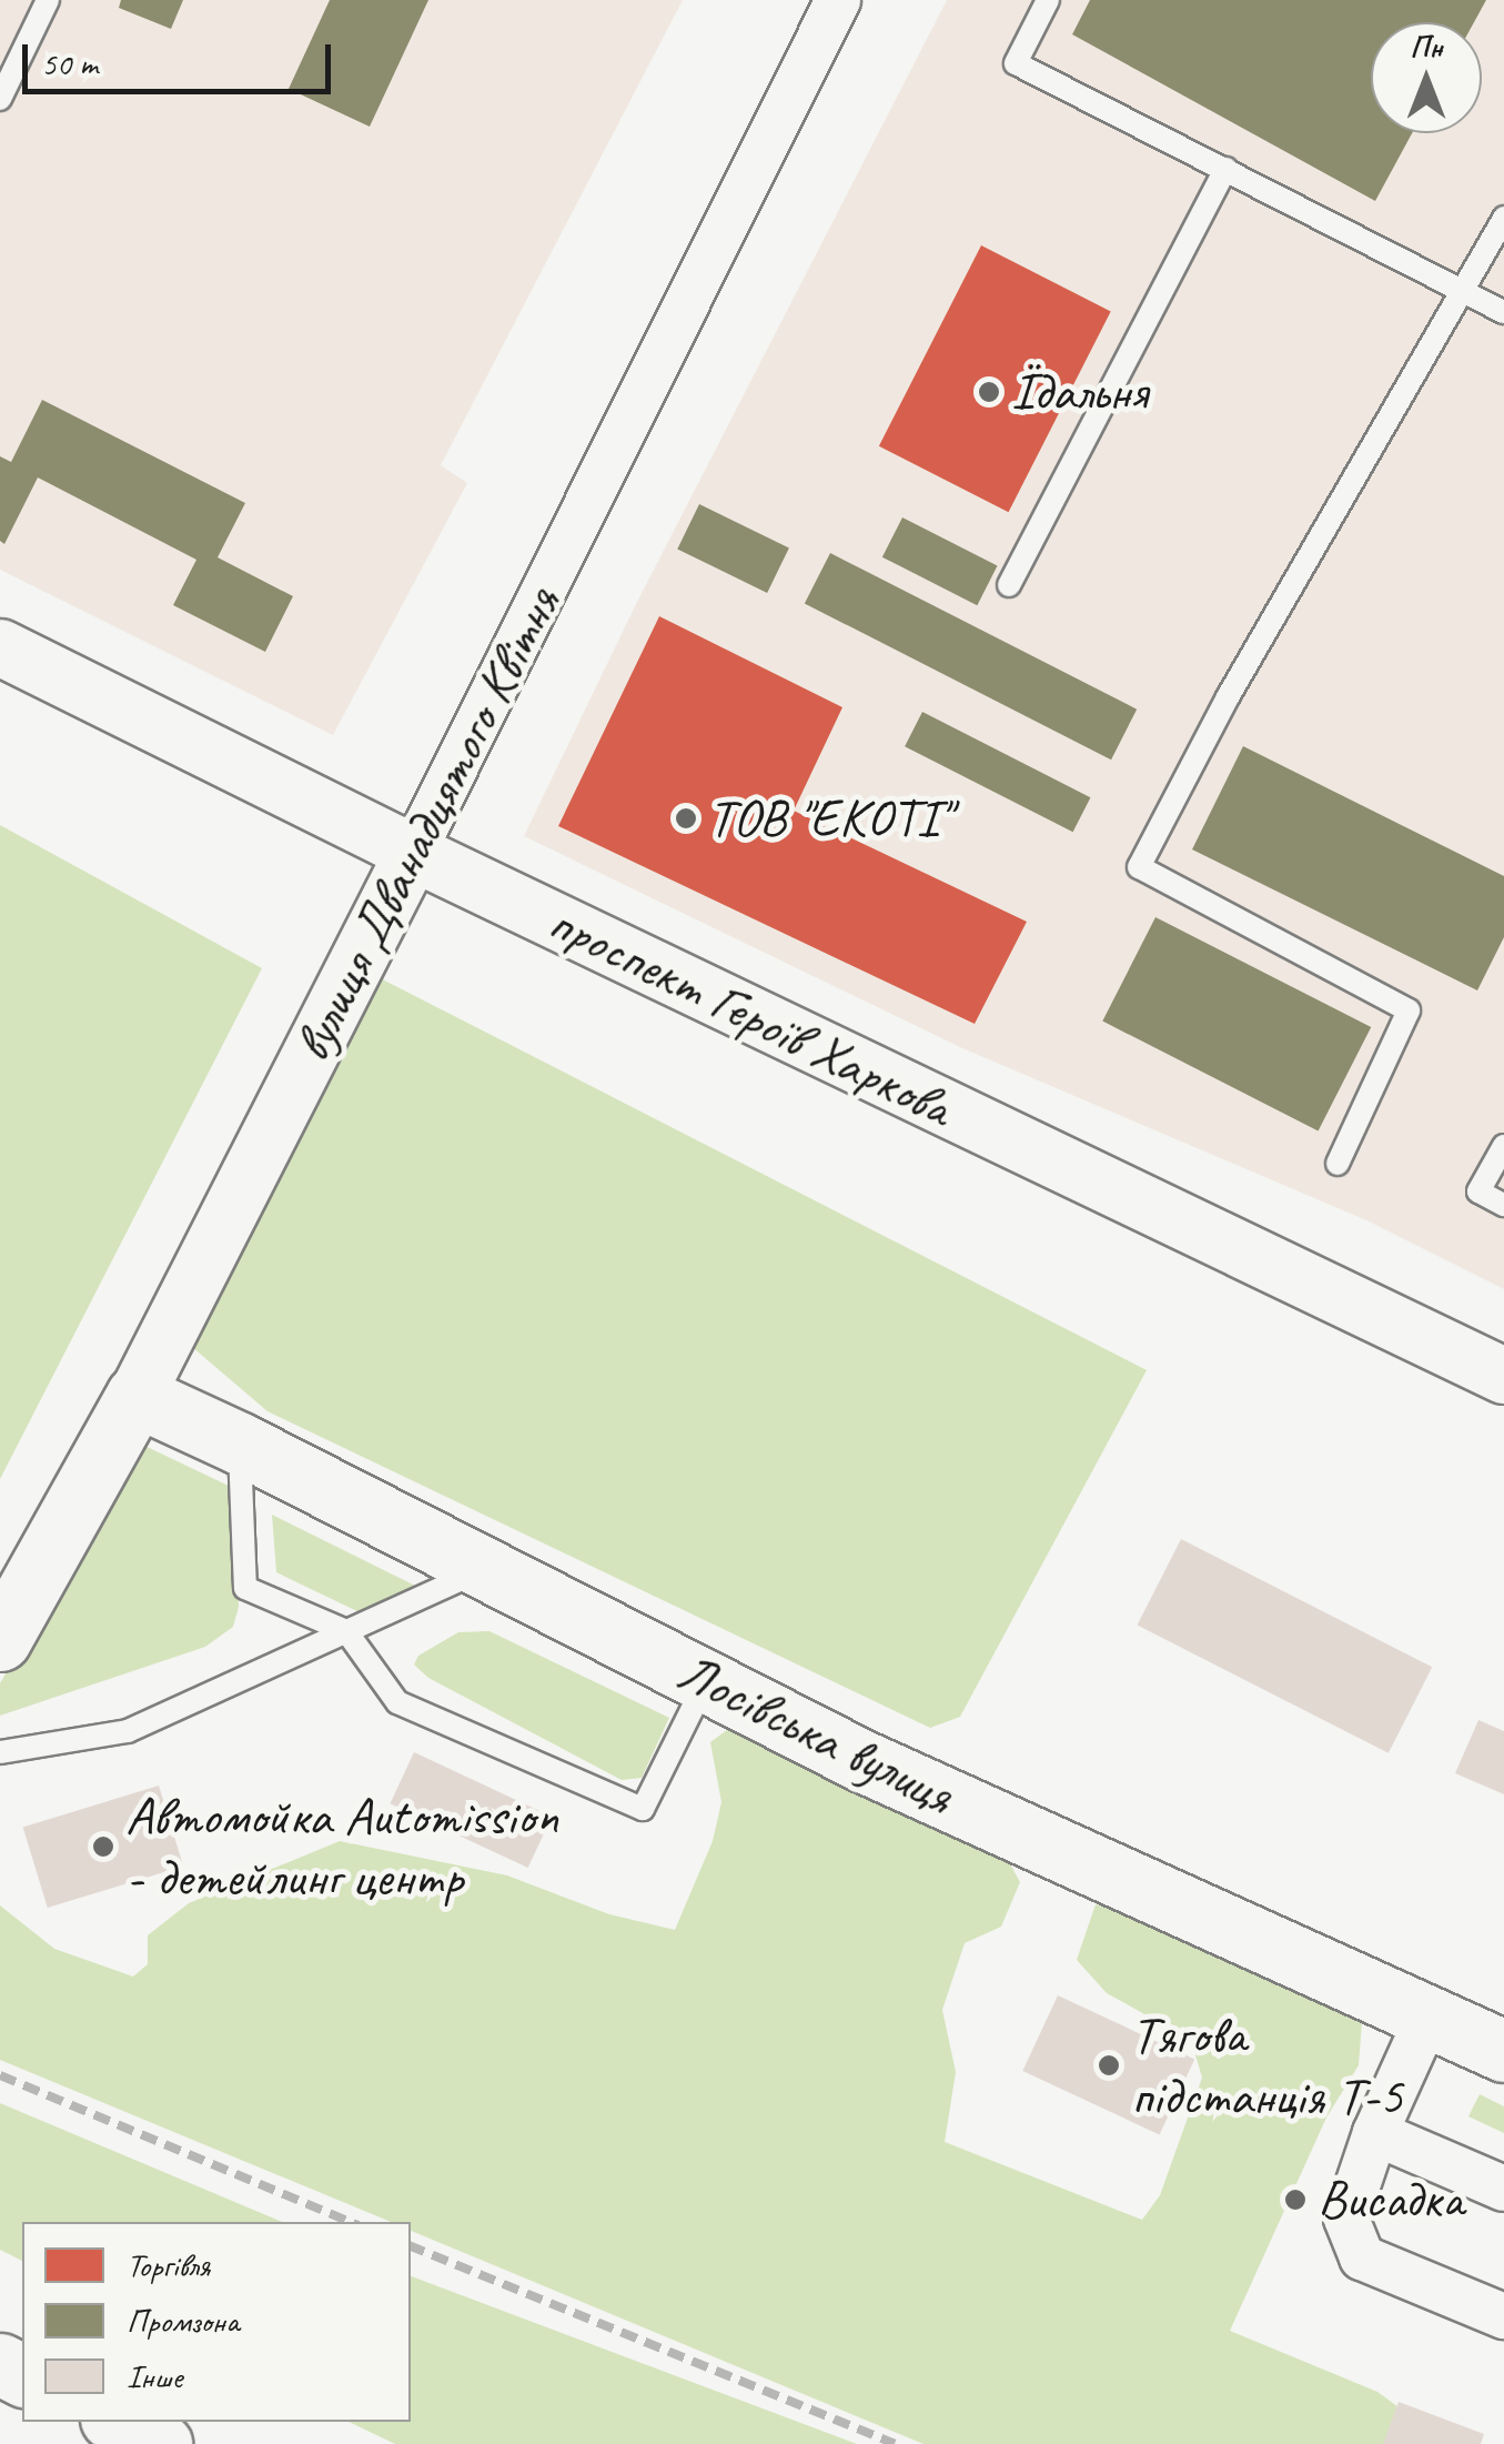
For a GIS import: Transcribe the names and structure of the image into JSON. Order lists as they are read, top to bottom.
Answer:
{
  "streets": {
    "main road": ["вулиця Дванадцятого Квітня", "Лосівська вулиця"],
    "street": ["проспект Героїв Харкова"]
  },
  "crossings": [
    ["вулиця Дванадцятого Квітня", "проспект Героїв Харкова"],
    ["вулиця Дванадцятого Квітня", "Лосівська вулиця"]
  ],
  "places": [
    "Їдальня",
    "ТОВ \"ЕКОТI\"",
    "Автомойка Automission - детейлинг центр",
    "Тягова підстанція Т-5",
    "Висадка"
  ],
  "legend": ["Торгівля", "Промзона", "Інше"],
  "scale_bar": "50 m",
  "north": "top"
}
